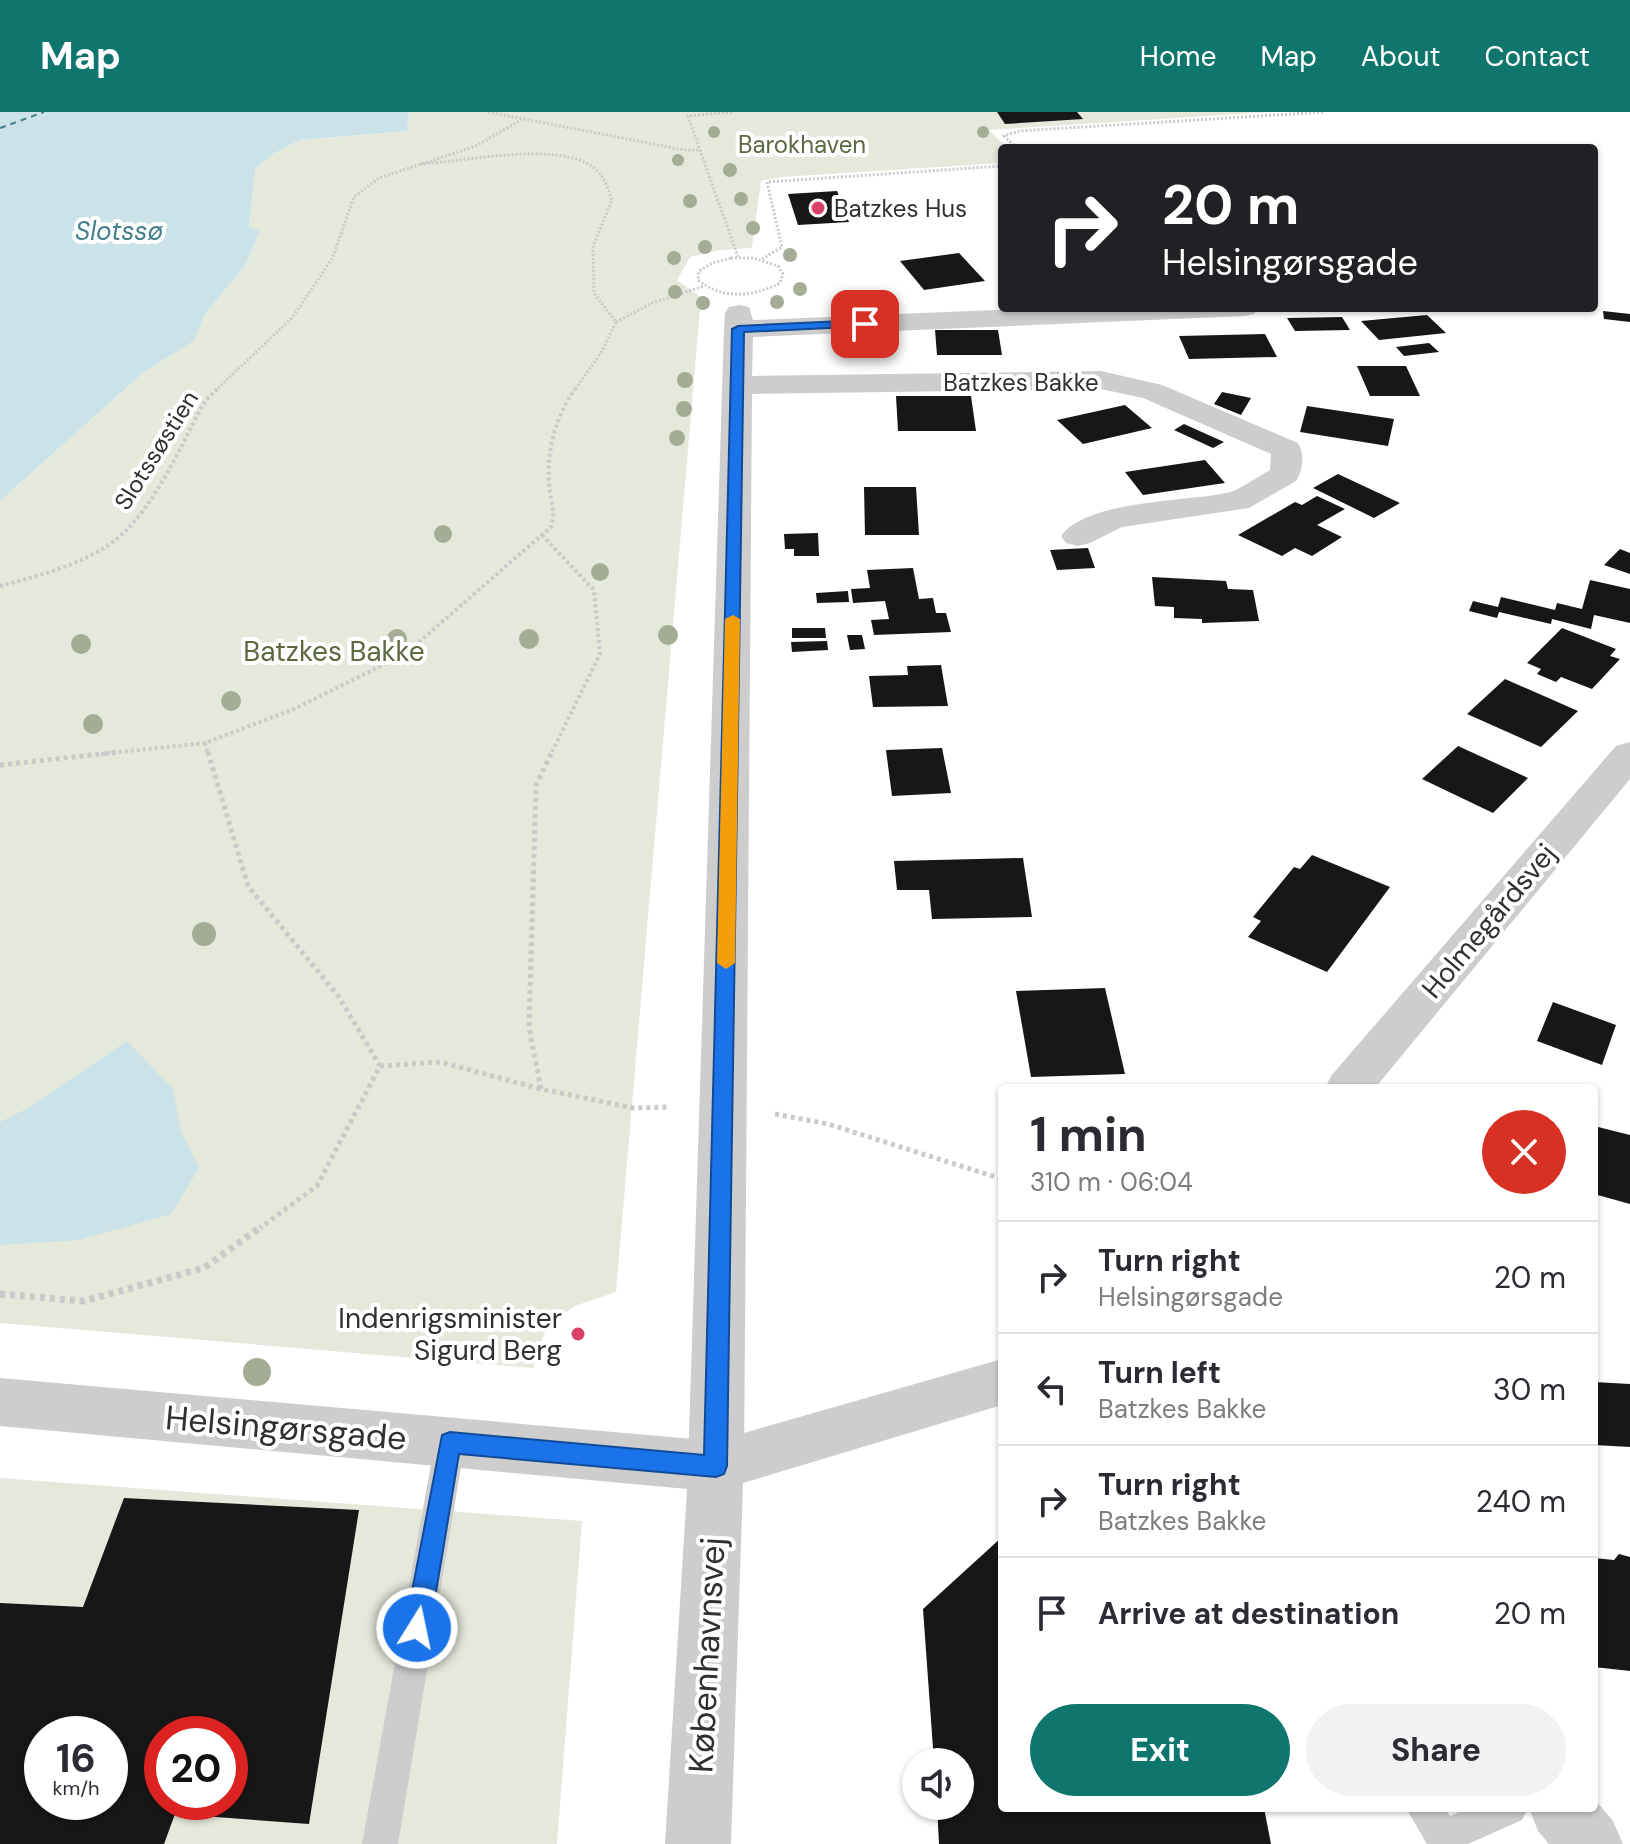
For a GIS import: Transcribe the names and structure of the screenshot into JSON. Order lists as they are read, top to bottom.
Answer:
{
  "streets": {
    "street": [
      "Batzkes Bakke",
      "Holmegårdsvej",
      "Helsingørsgade",
      "Københavnsvej"
    ],
    "path": ["Slotssøstien"]
  },
  "crossings": [
    ["Helsingørsgade", "Københavnsvej"]
  ],
  "water": ["Slotssø"],
  "parks": ["Barokhaven", "Batzkes Bakke"],
  "places": ["Batzkes Hus", "Indenrigsminister Sigurd Berg"],
  "page": {
    "header": "Map",
    "nav": [
      "Home",
      "Map",
      "About",
      "Contact"
    ],
    "turn": ["20 m", "Helsingørsgade"],
    "heading": ["1 min", "310 m · 06:04"],
    "list": [
      {
        "name": "Turn right",
        "note": "Helsingørsgade",
        "value": "20 m"
      },
      {
        "name": "Turn left",
        "note": "Batzkes Bakke",
        "value": "30 m"
      },
      {
        "name": "Turn right",
        "note": "Batzkes Bakke",
        "value": "240 m"
      },
      {
        "name": "Arrive at destination",
        "value": "20 m"
      }
    ],
    "buttons": ["Exit", "Share"],
    "speed": "16 km/h",
    "limit": "20"
  }
}
